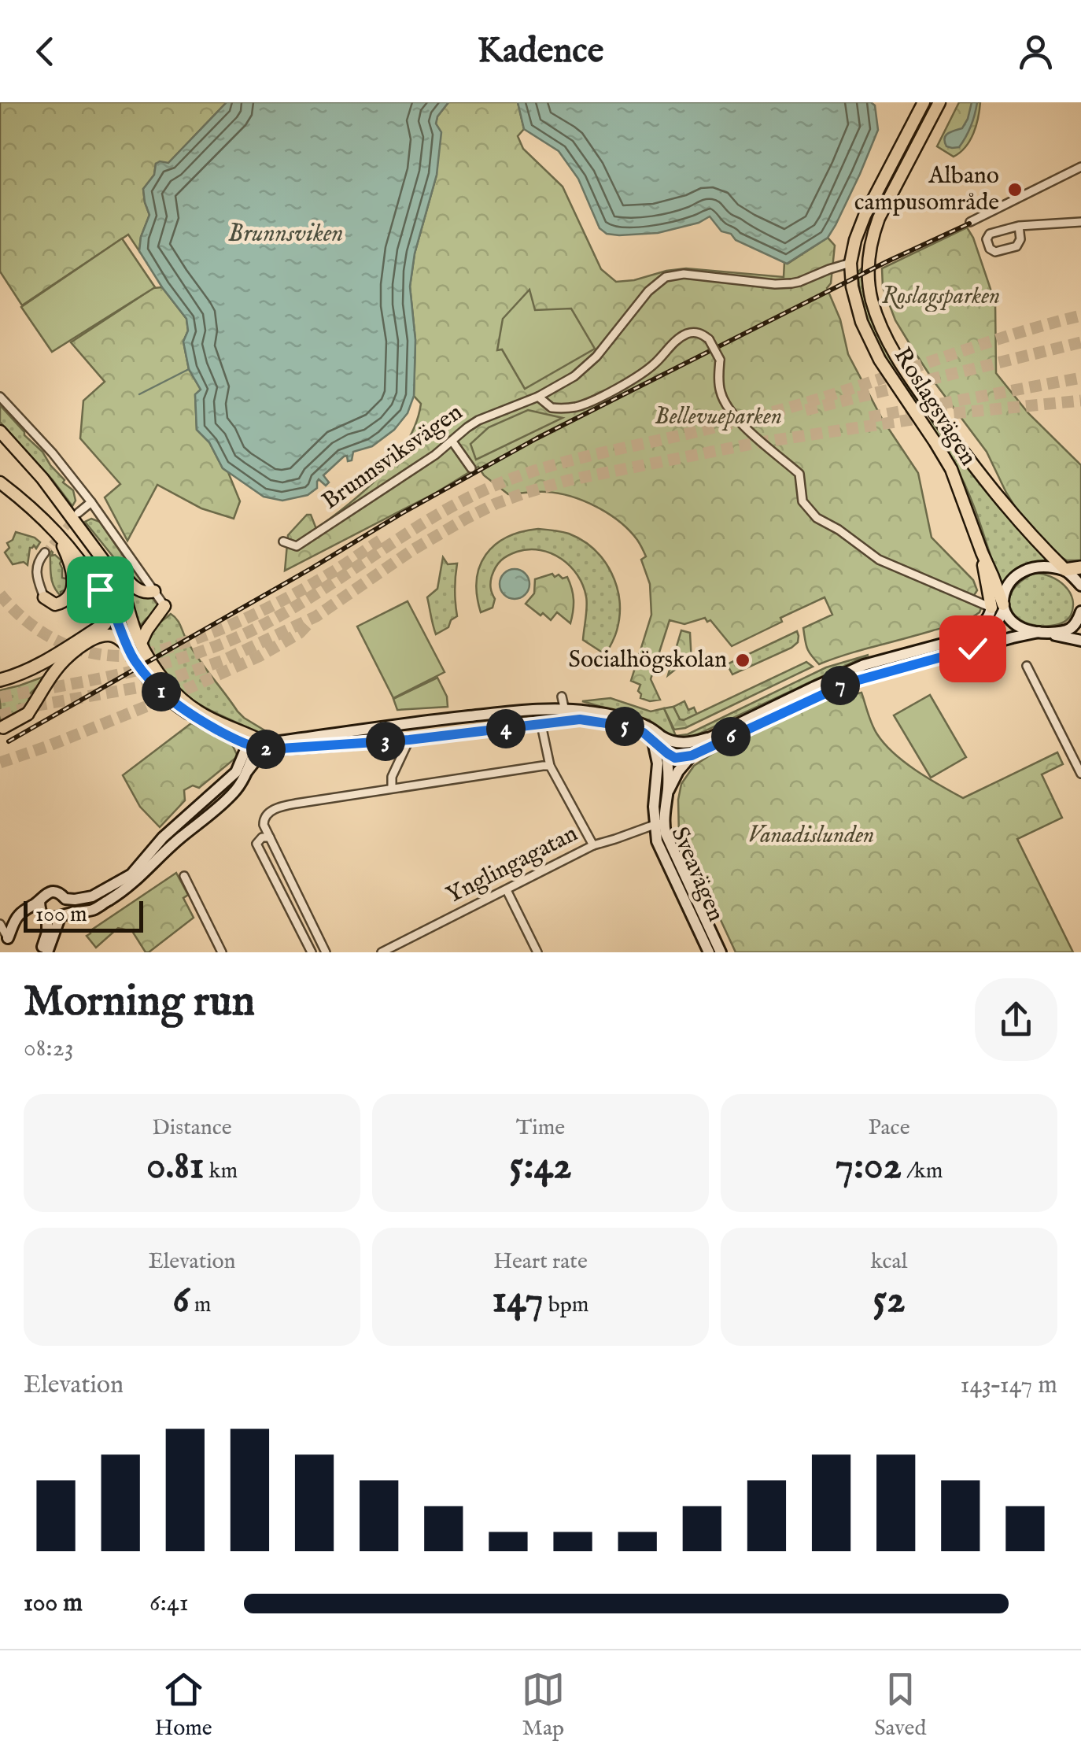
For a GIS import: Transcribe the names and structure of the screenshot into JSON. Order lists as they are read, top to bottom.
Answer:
{
  "streets": {
    "main road": ["Roslagsvägen", "Sveavägen"],
    "street": ["Brunnsviksvägen", "Ynglingagatan"]
  },
  "crossings": [
    ["Roslagsvägen", "Brunnsviksvägen"],
    ["Ynglingagatan", "Sveavägen"]
  ],
  "water": ["Brunnsviken"],
  "parks": ["Roslagsparken", "Bellevueparken", "Vanadislunden"],
  "places": ["Albano campusområde", "Socialhögskolan"],
  "scale_bar": "100 m",
  "page": {
    "header": "Kadence",
    "pins": [
      "7",
      "1",
      "5",
      "4",
      "6",
      "3",
      "2"
    ],
    "scale": "100 m",
    "heading": ["Morning run", "08:23"],
    "stats": [
      ["Distance", "0.81 km"],
      ["Time", "5:42"],
      ["Pace", "7:02 /km"],
      ["Elevation", "6 m"],
      ["Heart rate", "147 bpm"],
      ["kcal", "52"]
    ],
    "chart": ["Elevation", "143–147 m"],
    "list": [
      {
        "name": "100 m",
        "note": "6:41"
      }
    ],
    "tabs": ["Home", "Map", "Saved"]
  }
}
